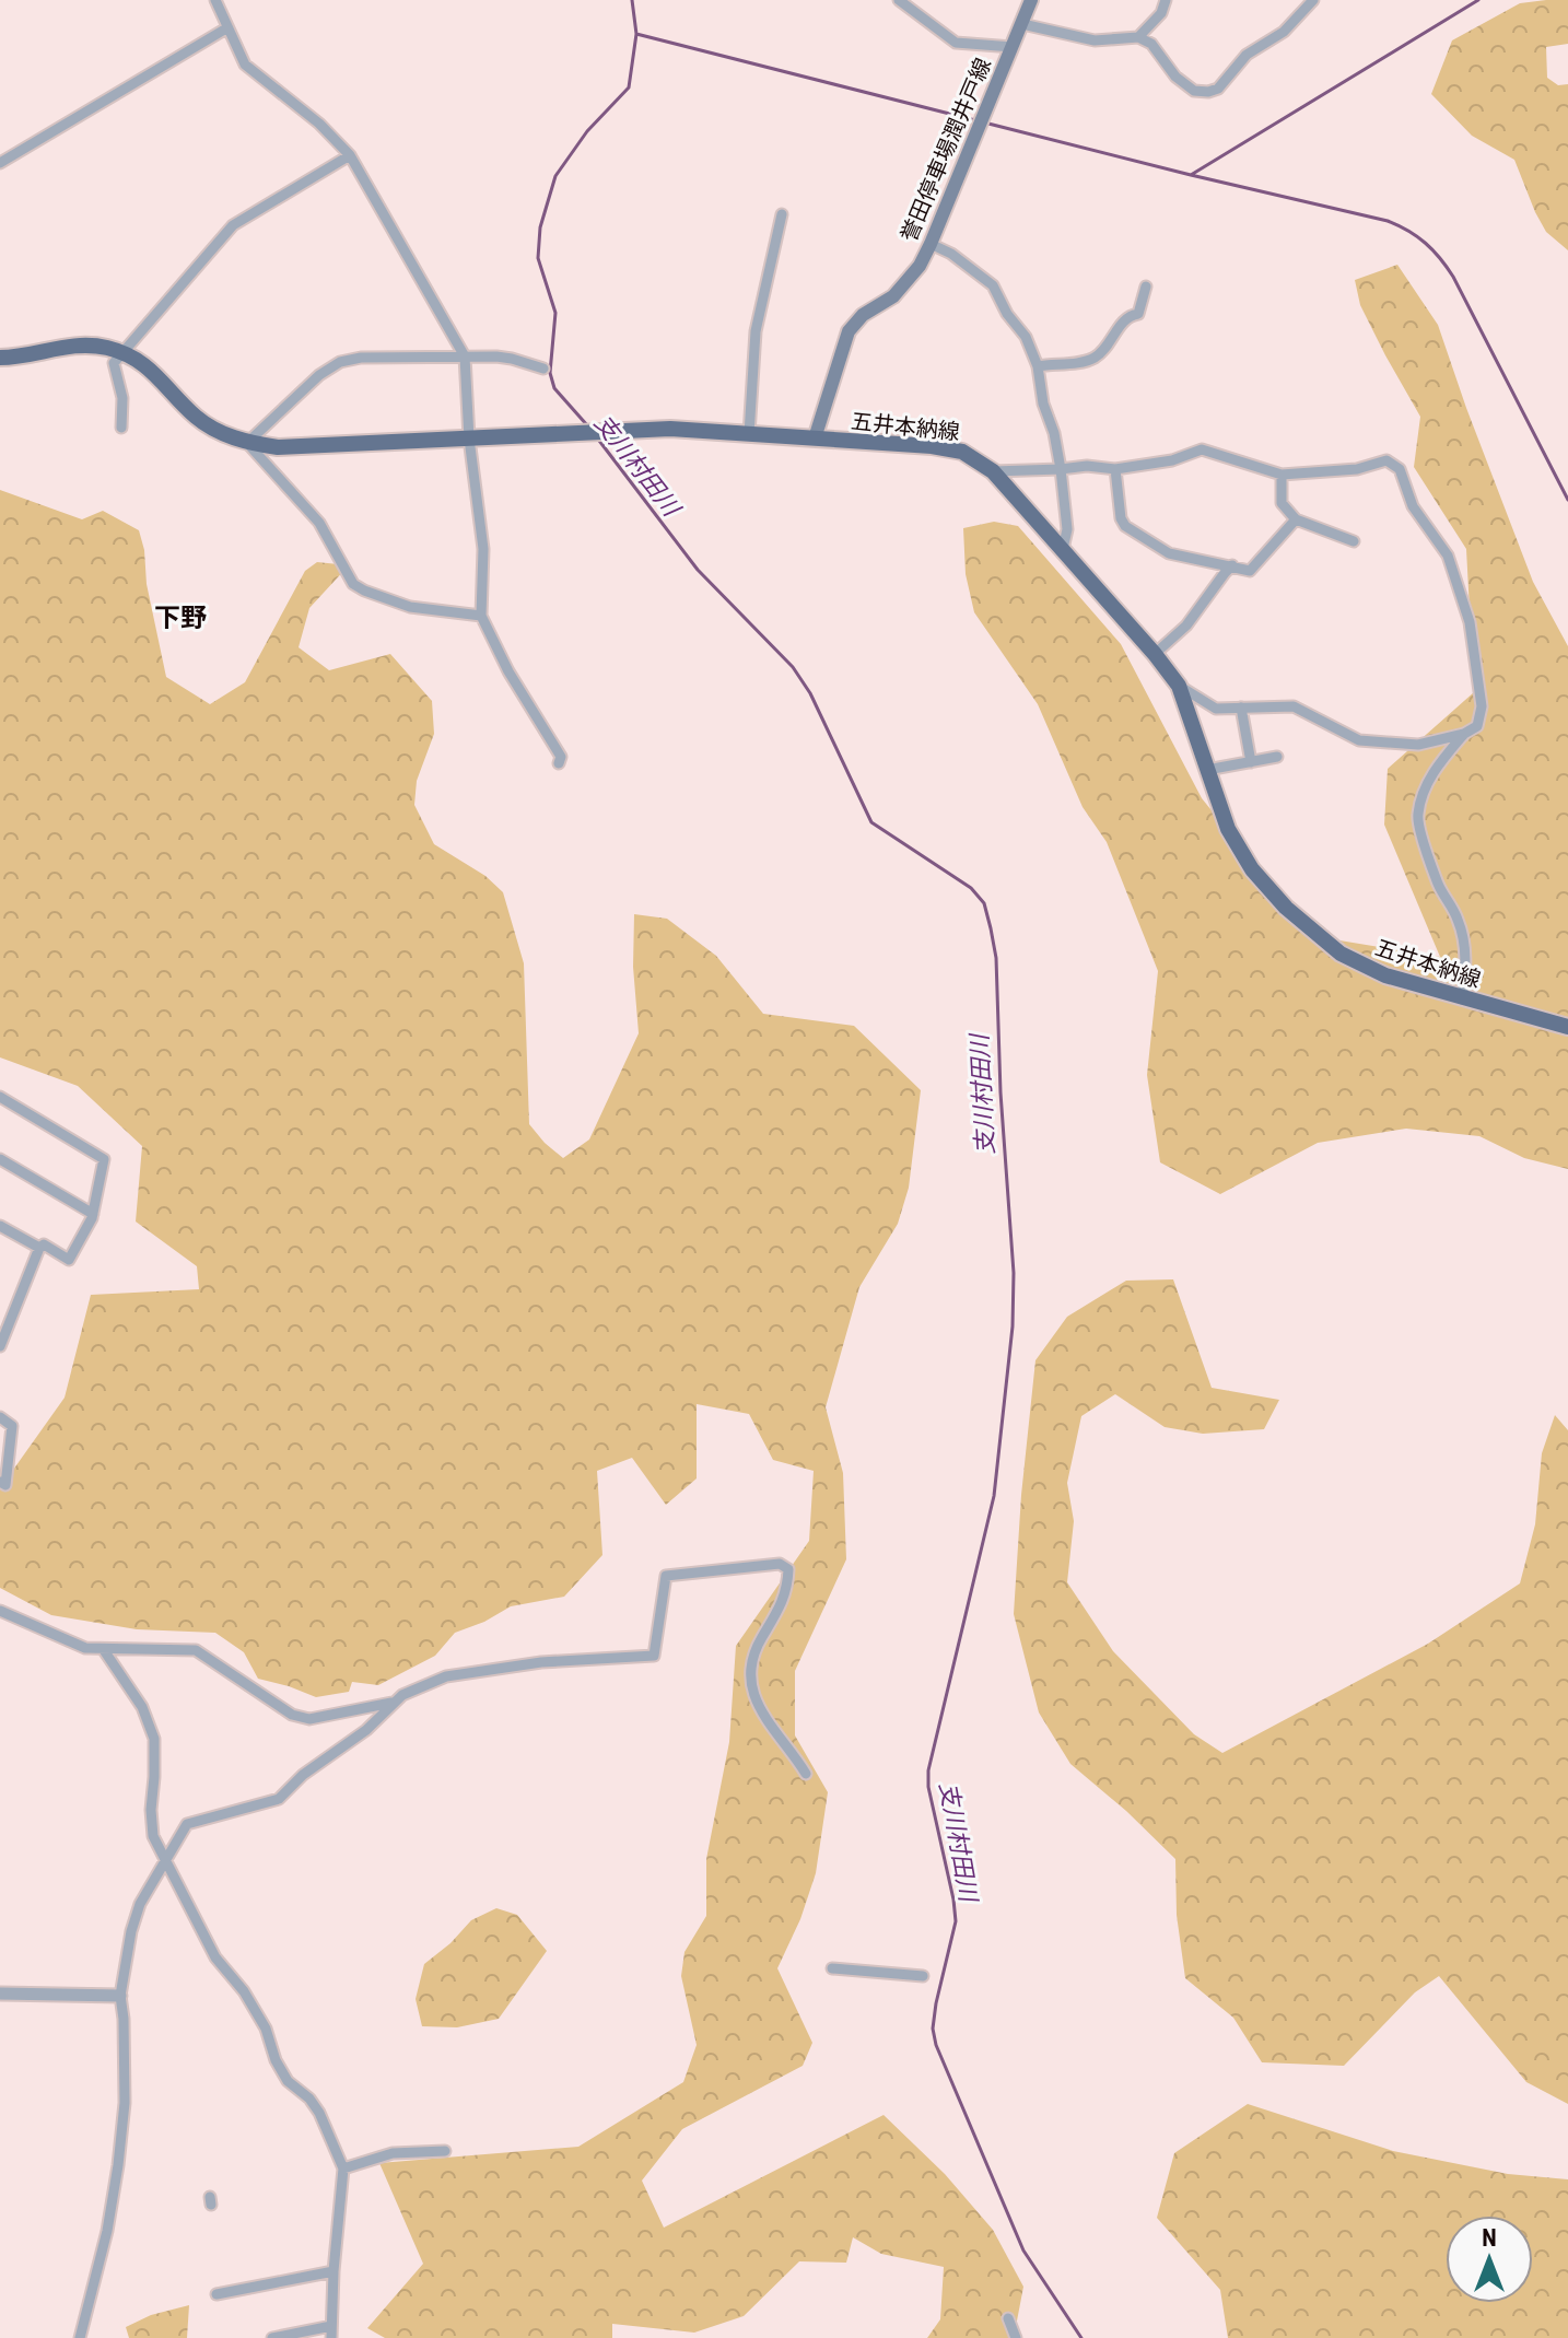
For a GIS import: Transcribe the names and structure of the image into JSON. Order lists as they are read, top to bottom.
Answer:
{
  "streets": {
    "main road": ["誉田停車場潤井戸線", "五井本納線"]
  },
  "crossings": [
    ["誉田停車場潤井戸線", "五井本納線"]
  ],
  "districts": ["下野"],
  "water": ["支川村田川"],
  "north": "top"
}
